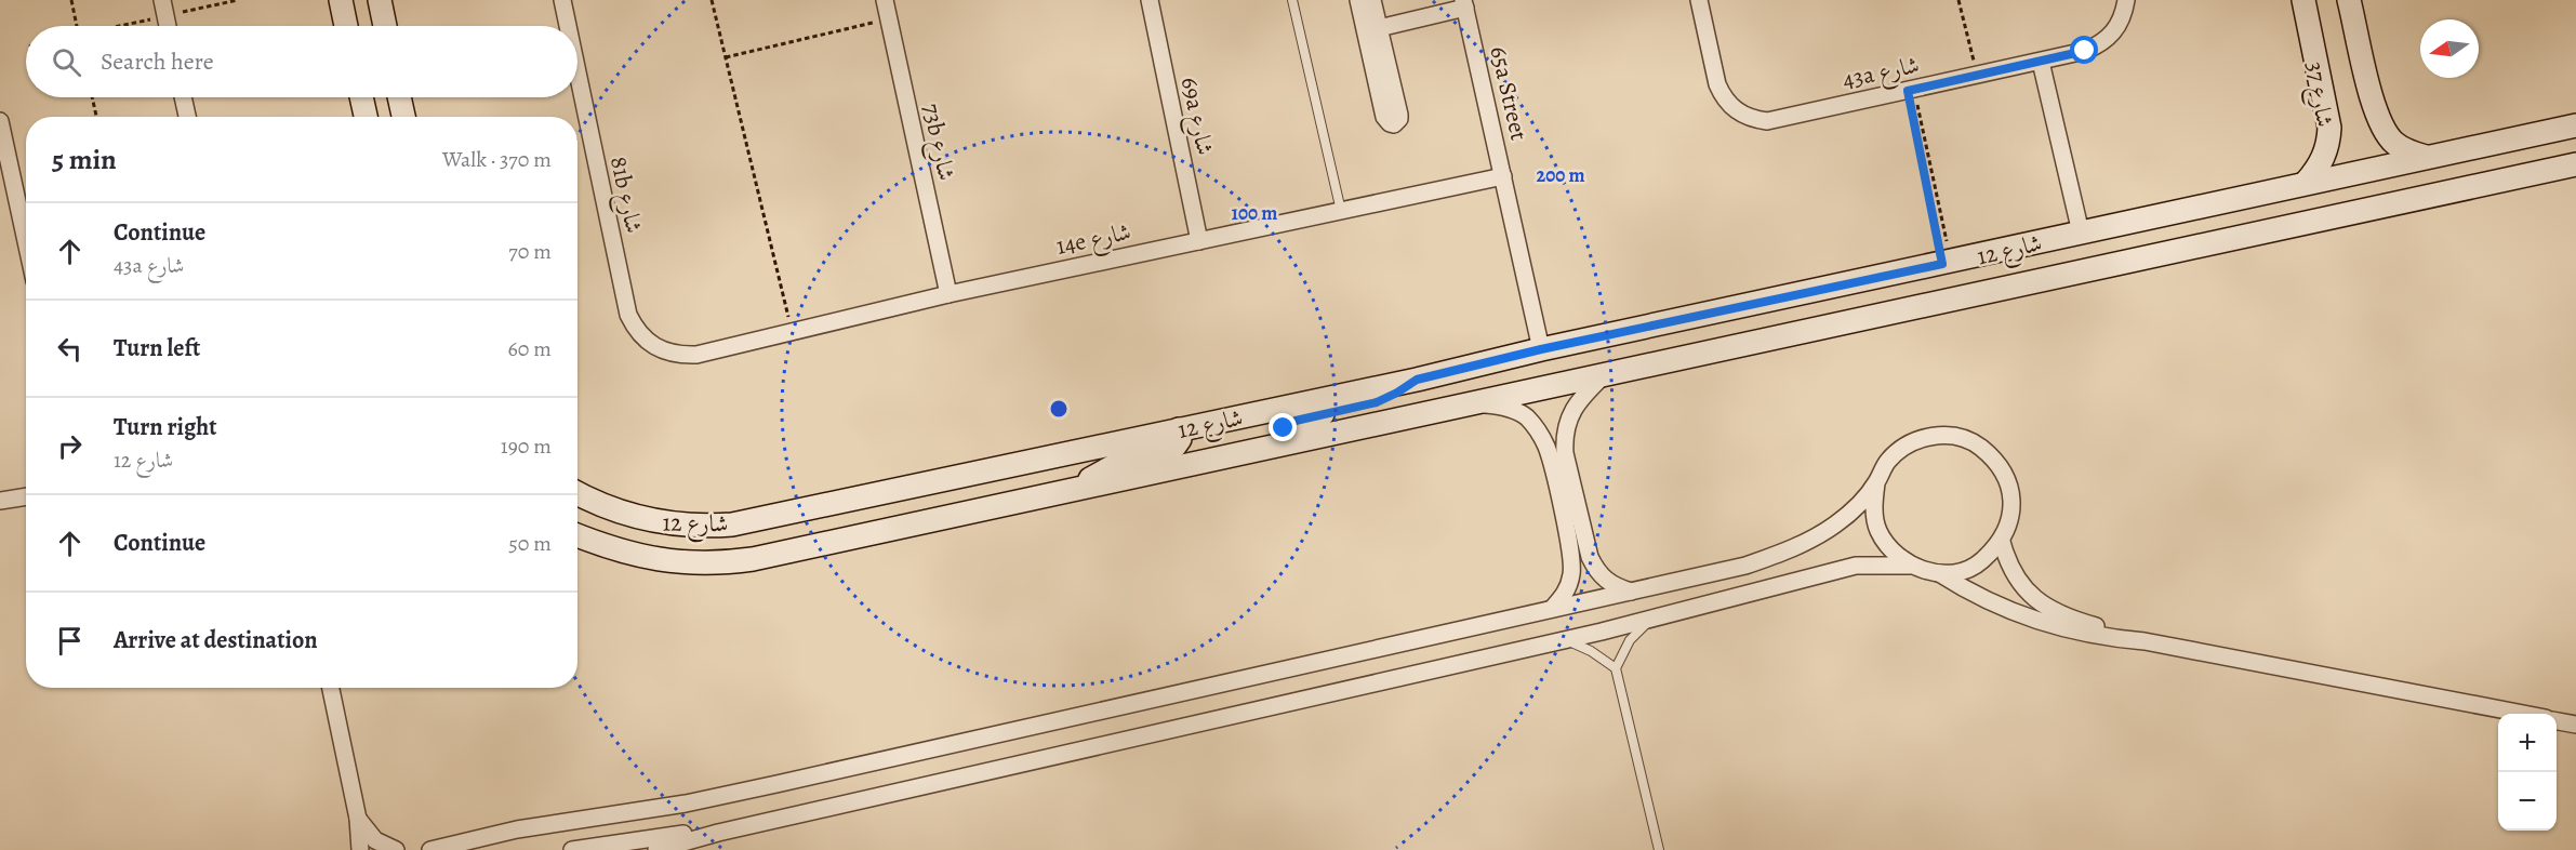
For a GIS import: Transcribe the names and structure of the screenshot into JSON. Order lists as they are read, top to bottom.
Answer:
{
  "streets": {
    "street": [
      "43a شارع",
      "65a Street",
      "شارع 37",
      "69a شارع",
      "73b شارع",
      "81b شارع",
      "14e شارع",
      "شارع 12"
    ]
  },
  "crossings": [
    ["65a Street", "14e شارع"],
    ["65a Street", "شارع 12"],
    ["شارع 37", "شارع 12"],
    ["69a شارع", "14e شارع"],
    ["73b شارع", "14e شارع"],
    ["81b شارع", "14e شارع"]
  ],
  "north": "left",
  "page": {
    "search": "Search here",
    "heading": ["5 min", "Walk · 370 m"],
    "list": [
      ["Continue", "43a شارع", "70 m"],
      ["Turn left", "60 m"],
      ["Turn right", "شارع 12", "190 m"],
      ["Continue", "50 m"],
      "Arrive at destination"
    ],
    "map_buttons": ["+", "−"]
  },
  "rings": ["200 m", "100 m"]
}
